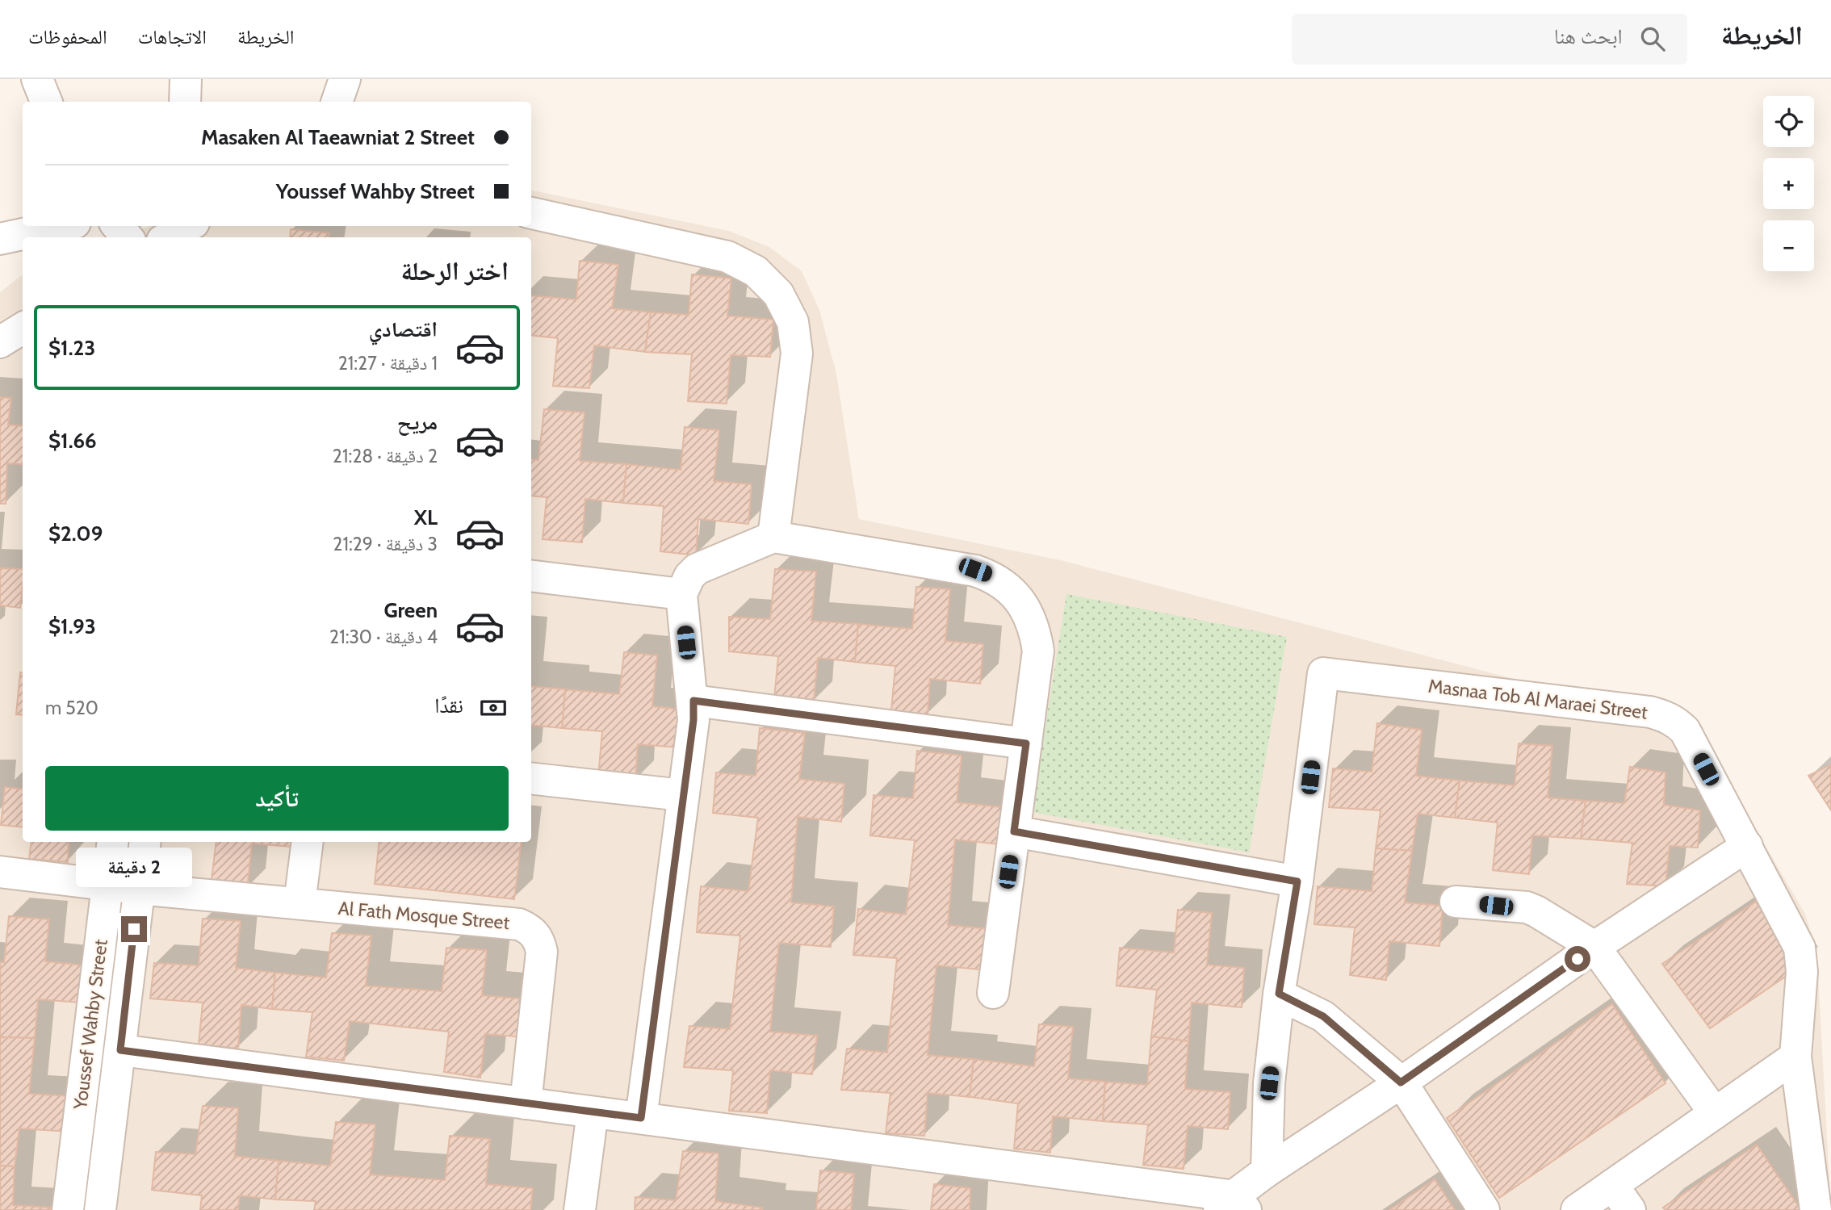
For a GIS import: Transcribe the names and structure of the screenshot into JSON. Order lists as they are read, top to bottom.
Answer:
{
  "streets": {
    "street": ["Masnaa Tob Al Maraei Street", "Al Fath Mosque Street", "Youssef Wahby Street"]
  },
  "crossings": [
    ["Al Fath Mosque Street", "Youssef Wahby Street"]
  ],
  "page": {
    "header": "الخريطة",
    "search": "ابحث هنا",
    "nav": ["الخريطة", "الاتجاهات", "المحفوظات"],
    "map_buttons": ["+", "−"],
    "banner": ["Masaken Al Taeawniat 2 Street", "Youssef Wahby Street"],
    "heading": "اختر الرحلة",
    "list": [
      {
        "name": "اقتصادي",
        "note": "1 دقيقة · 21:27",
        "value": "$1.23"
      },
      {
        "name": "مريح",
        "note": "2 دقيقة · 21:28",
        "value": "$1.66"
      },
      {
        "name": "XL",
        "note": "3 دقيقة · 21:29",
        "value": "$2.09"
      },
      {
        "name": "Green",
        "note": "4 دقيقة · 21:30",
        "value": "$1.93"
      }
    ],
    "pay": ["نقدًا", "520 m"],
    "buttons": "تأكيد",
    "bubble": "2 دقيقة"
  }
}
